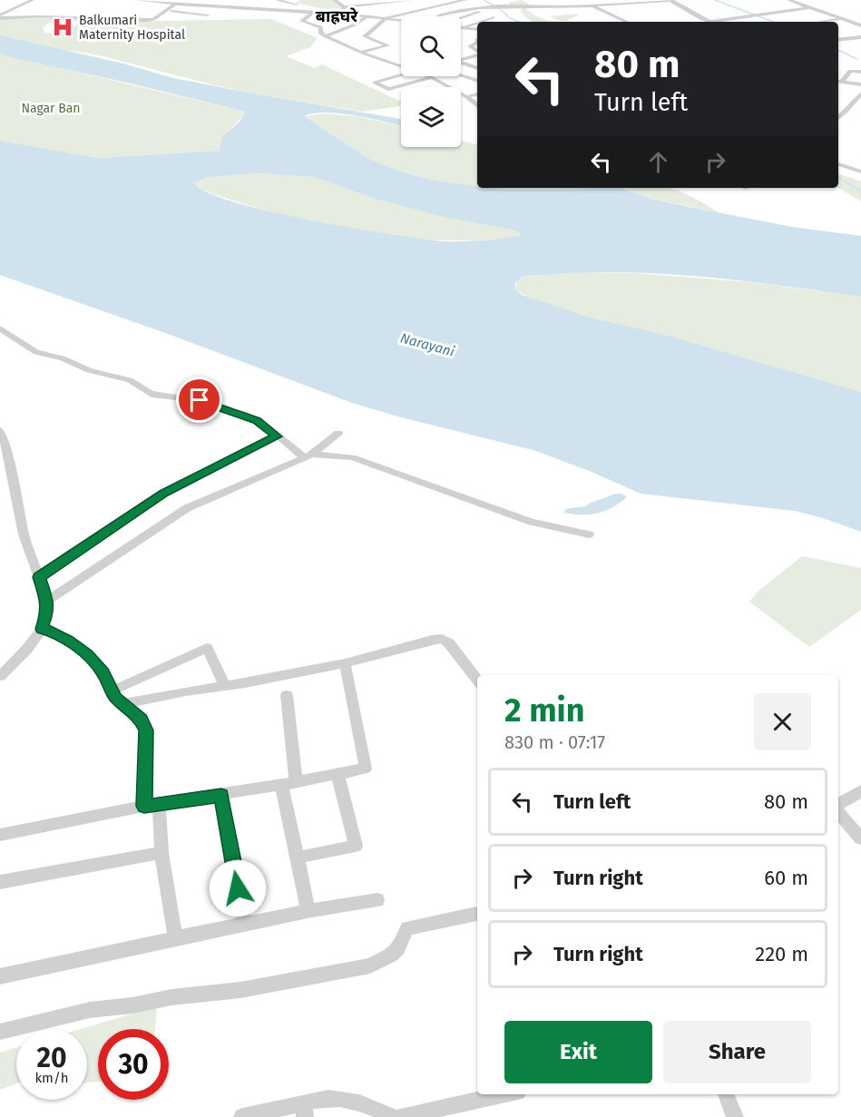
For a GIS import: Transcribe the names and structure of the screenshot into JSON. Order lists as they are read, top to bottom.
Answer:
{
  "districts": ["बाह्रघरे"],
  "water": ["Narayani"],
  "parks": ["Nagar Ban"],
  "places": {
    "hospital": ["Balkumari Maternity Hospital"]
  },
  "page": {
    "turn": ["80 m", "Turn left"],
    "heading": ["2 min", "830 m · 07:17"],
    "list": [
      {
        "name": "Turn left",
        "value": "80 m"
      },
      {
        "name": "Turn right",
        "value": "60 m"
      },
      {
        "name": "Turn right",
        "value": "220 m"
      }
    ],
    "buttons": ["Exit", "Share"],
    "speed": "20 km/h",
    "limit": "30"
  }
}
